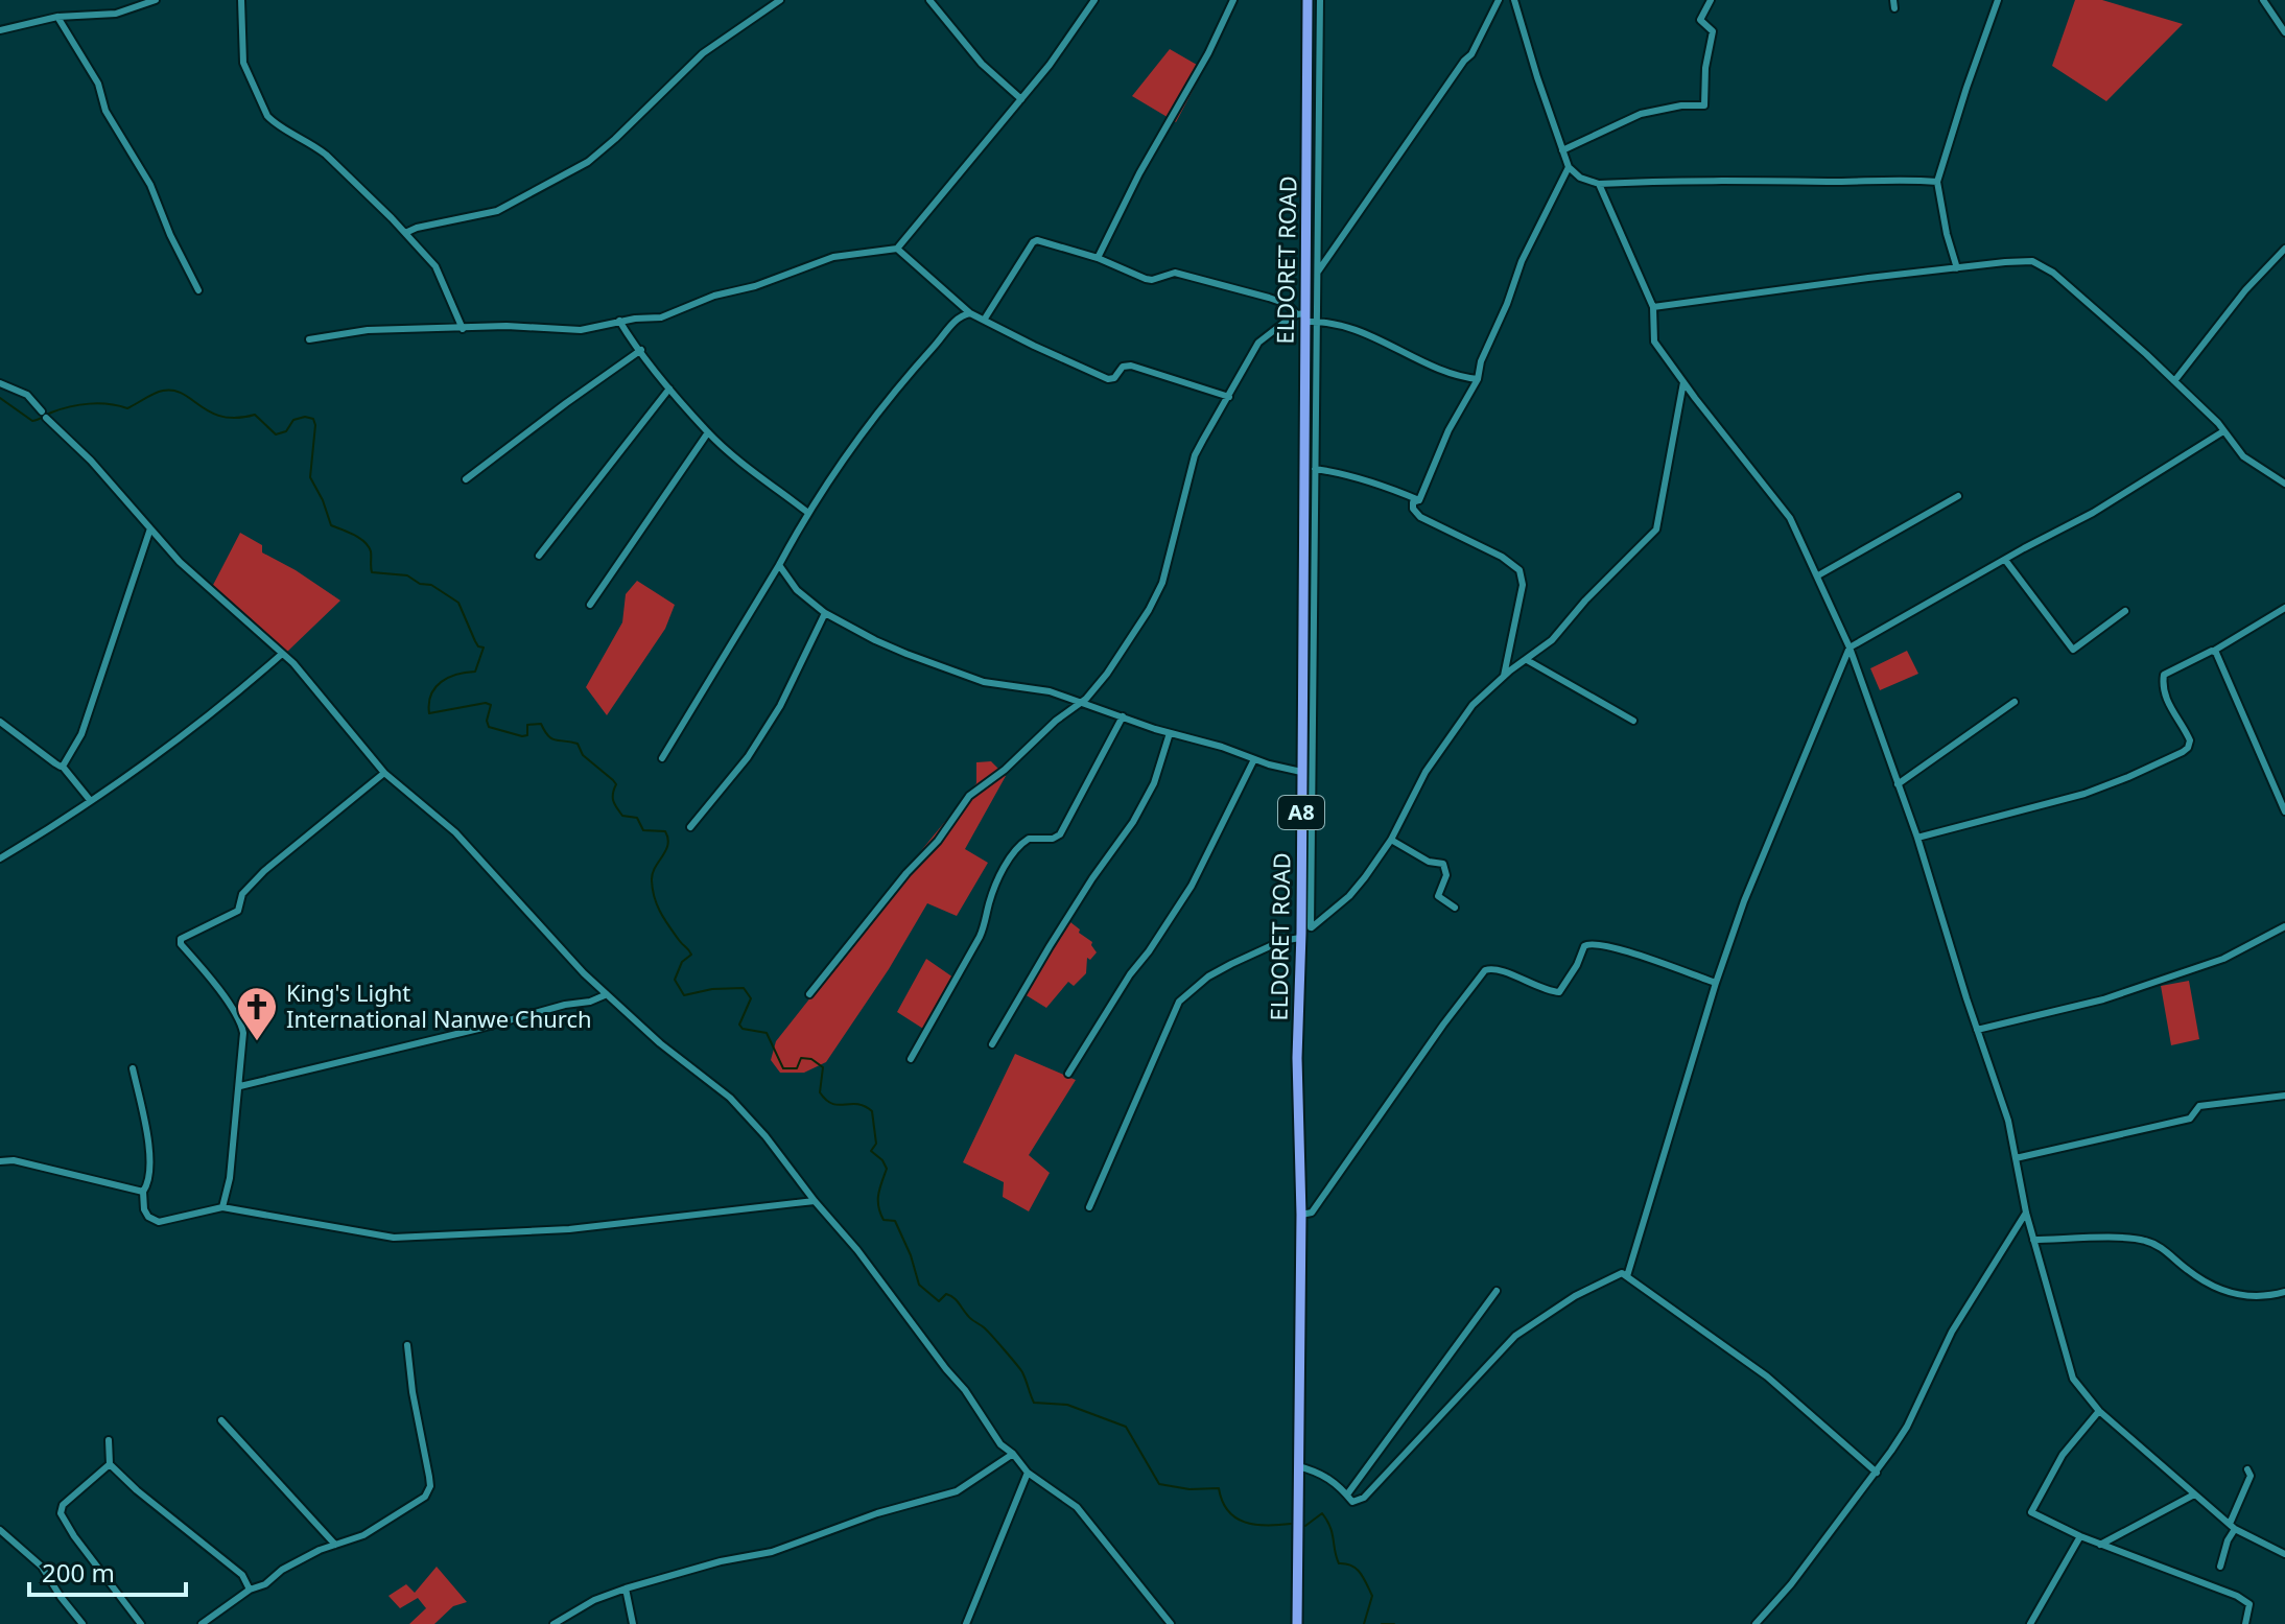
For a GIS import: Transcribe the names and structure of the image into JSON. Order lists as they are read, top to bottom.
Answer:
{
  "streets": {
    "highway": ["ELDORET ROAD", "A8"]
  },
  "places": {
    "church": ["King's Light International Nanwe Church"]
  },
  "scale_bar": "200 m"
}
